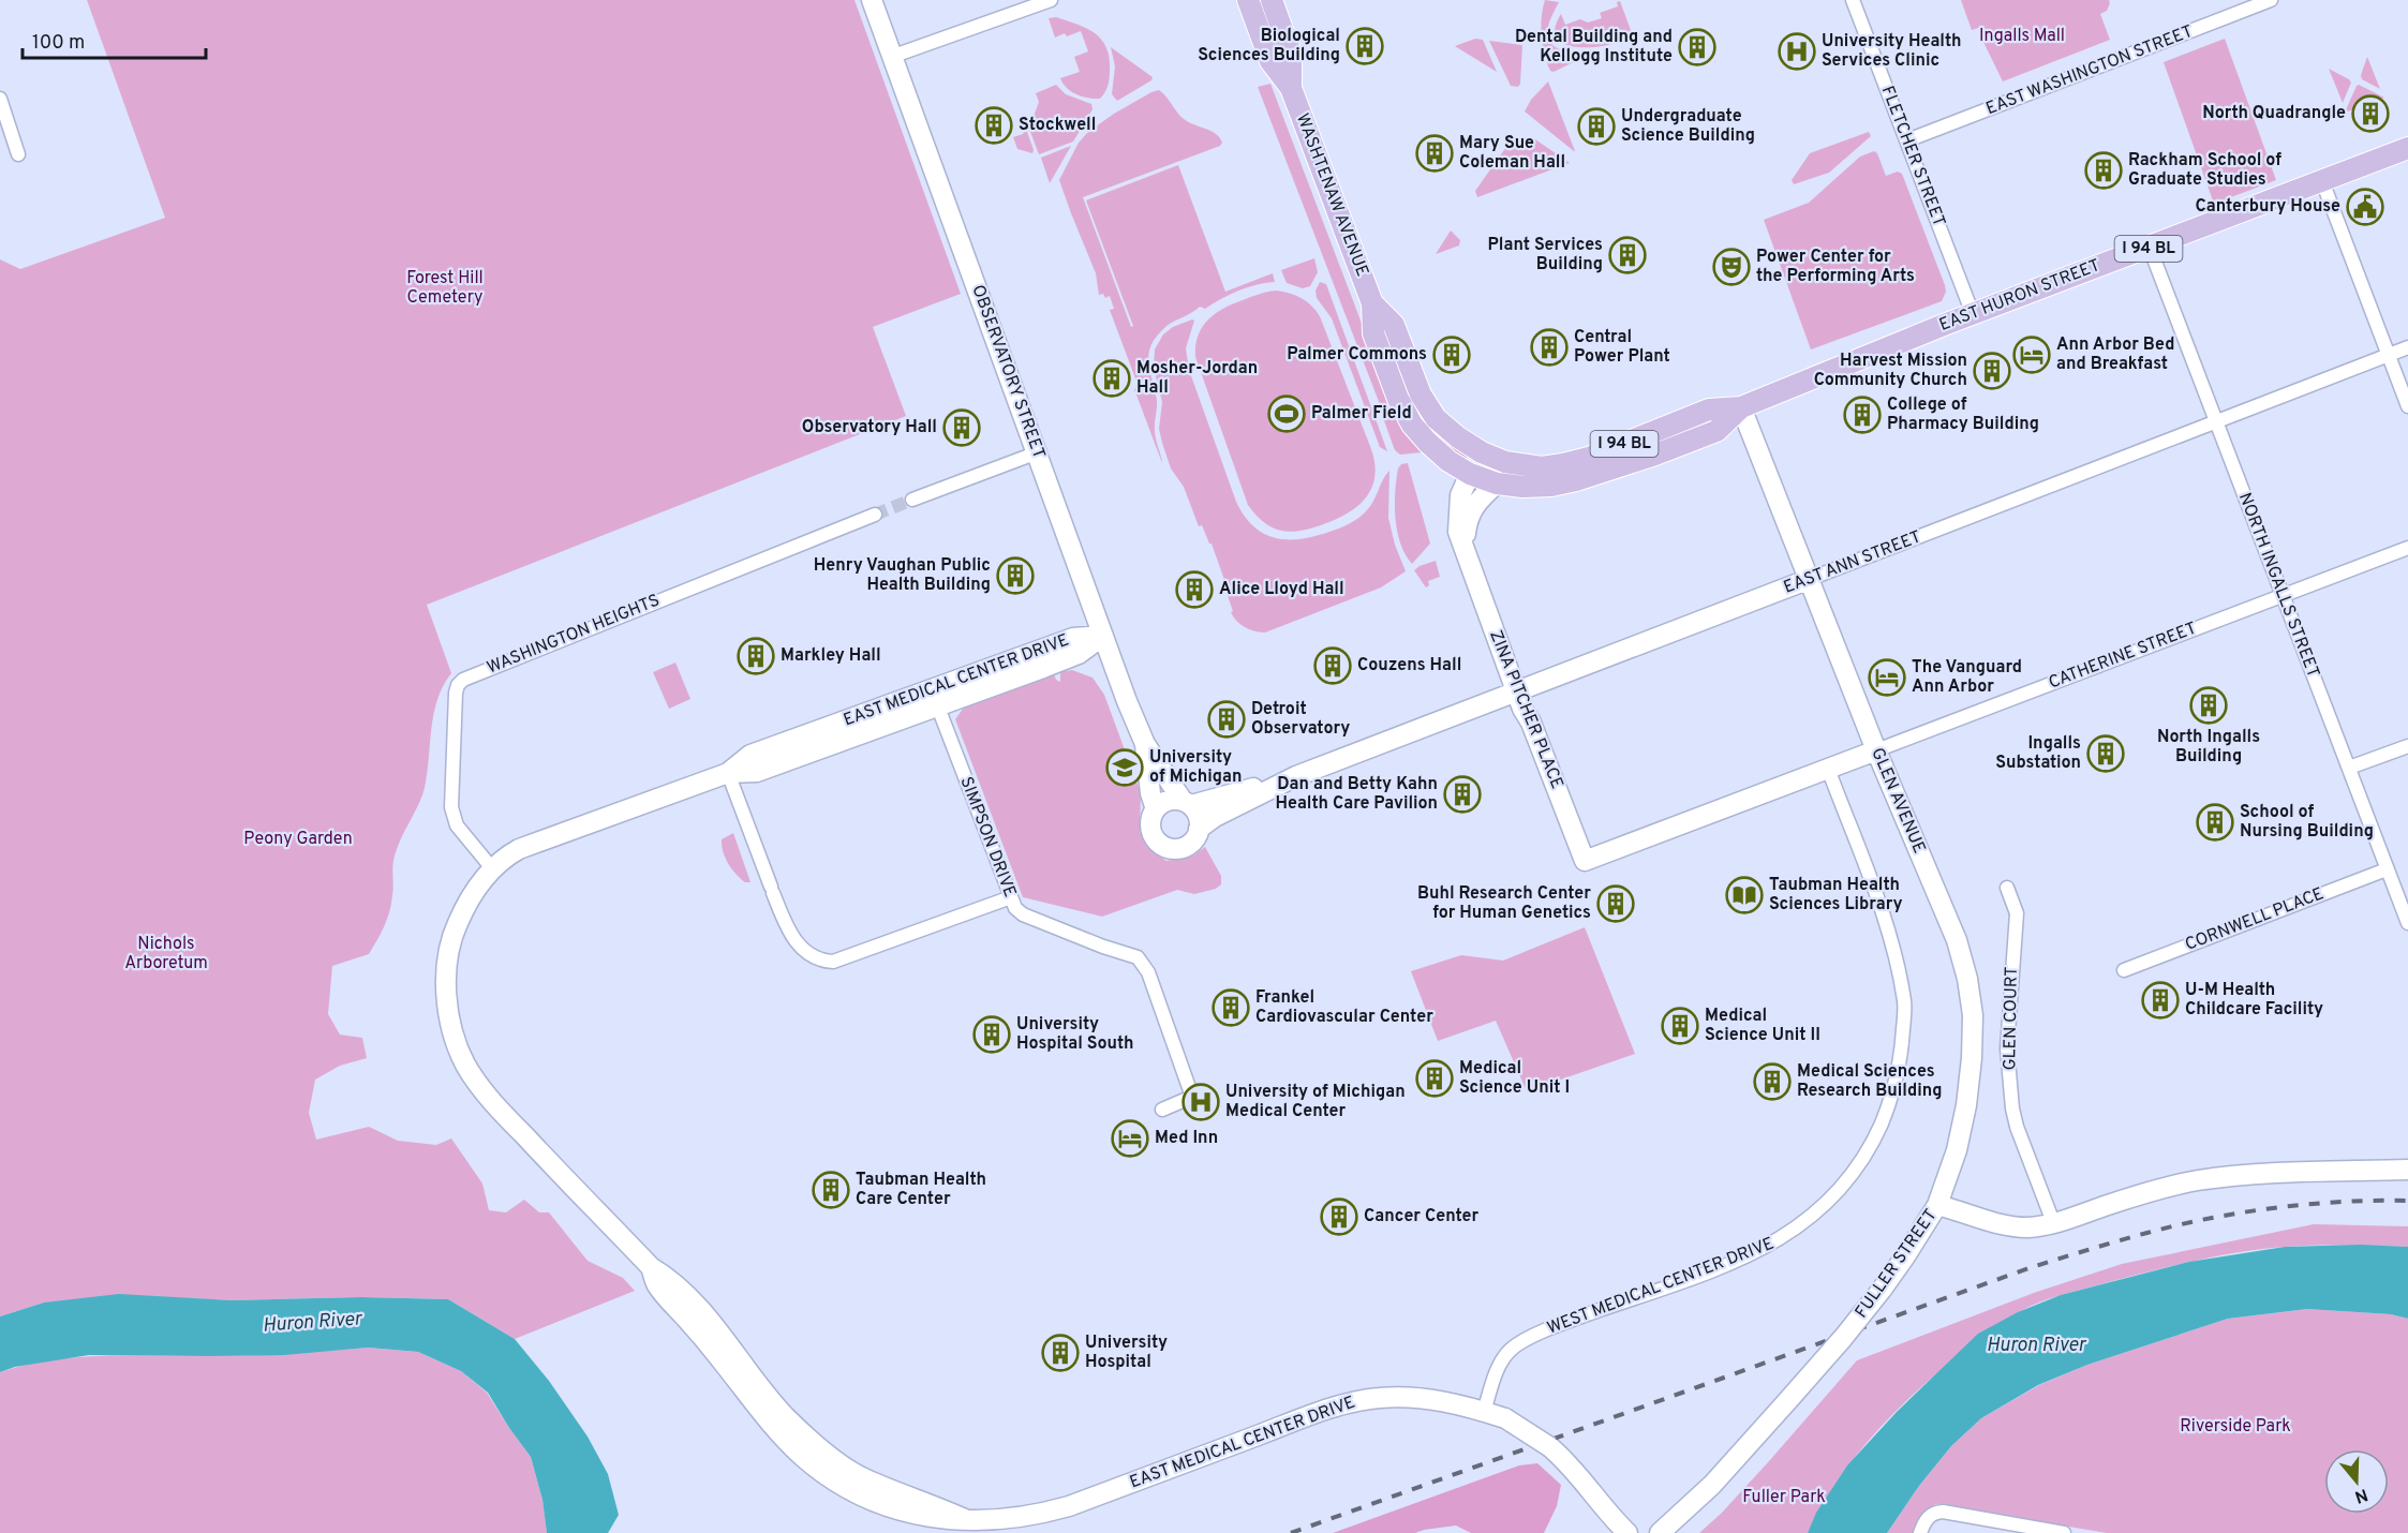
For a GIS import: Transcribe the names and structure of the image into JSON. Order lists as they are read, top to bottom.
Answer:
{
  "streets": {
    "main road": ["WASHTENAW AVENUE", "I 94 BL", "EAST HURON STREET"],
    "street": [
      "EAST WASHINGTON STREET",
      "FLETCHER STREET",
      "OBSERVATORY STREET",
      "EAST ANN STREET",
      "NORTH INGALLS STREET",
      "WASHINGTON HEIGHTS",
      "CATHERINE STREET",
      "EAST MEDICAL CENTER DRIVE",
      "ZINA PITCHER PLACE",
      "GLEN AVENUE",
      "SIMPSON DRIVE",
      "CORNWELL PLACE",
      "GLEN COURT",
      "FULLER STREET",
      "WEST MEDICAL CENTER DRIVE"
    ]
  },
  "crossings": [
    ["EAST WASHINGTON STREET", "FLETCHER STREET"],
    ["FLETCHER STREET", "EAST HURON STREET"],
    ["WASHTENAW AVENUE", "EAST HURON STREET"],
    ["WASHTENAW AVENUE", "ZINA PITCHER PLACE"],
    ["EAST HURON STREET", "NORTH INGALLS STREET"],
    ["EAST HURON STREET", "ZINA PITCHER PLACE"],
    ["EAST HURON STREET", "GLEN AVENUE"],
    ["OBSERVATORY STREET", "EAST ANN STREET"],
    ["OBSERVATORY STREET", "EAST MEDICAL CENTER DRIVE"],
    ["EAST ANN STREET", "NORTH INGALLS STREET"],
    ["EAST ANN STREET", "ZINA PITCHER PLACE"],
    ["EAST ANN STREET", "GLEN AVENUE"],
    ["NORTH INGALLS STREET", "CATHERINE STREET"],
    ["NORTH INGALLS STREET", "CORNWELL PLACE"],
    ["WASHINGTON HEIGHTS", "EAST MEDICAL CENTER DRIVE"],
    ["CATHERINE STREET", "ZINA PITCHER PLACE"],
    ["CATHERINE STREET", "GLEN AVENUE"],
    ["CATHERINE STREET", "WEST MEDICAL CENTER DRIVE"],
    ["EAST MEDICAL CENTER DRIVE", "SIMPSON DRIVE"],
    ["EAST MEDICAL CENTER DRIVE", "WEST MEDICAL CENTER DRIVE"],
    ["GLEN AVENUE", "FULLER STREET"],
    ["GLEN COURT", "FULLER STREET"]
  ],
  "water": ["Huron River"],
  "parks": [
    "Ingalls Mall",
    "Forest Hill Cemetery",
    "Peony Garden",
    "Nichols Arboretum",
    "Riverside Park",
    "Fuller Park"
  ],
  "places": {
    "building": [
      "Biological Sciences Building",
      "Dental Building and Kellogg Institute",
      "North Quadrangle",
      "Stockwell",
      "Undergraduate Science Building",
      "Mary Sue Coleman Hall",
      "Rackham School of Graduate Studies",
      "Plant Services Building",
      "Central Power Plant",
      "Palmer Commons",
      "Harvest Mission Community Church",
      "Mosher-Jordan Hall",
      "College of Pharmacy Building",
      "Observatory Hall",
      "Henry Vaughan Public Health Building",
      "Alice Lloyd Hall",
      "Markley Hall",
      "Couzens Hall",
      "North Ingalls Building",
      "Detroit Observatory",
      "Ingalls Substation",
      "Dan and Betty Kahn Health Care Pavilion",
      "School of Nursing Building",
      "Buhl Research Center for Human Genetics",
      "U-M Health Childcare Facility",
      "Frankel Cardiovascular Center",
      "Medical Science Unit II",
      "University Hospital South",
      "Medical Science Unit I",
      "Medical Sciences Research Building",
      "Taubman Health Care Center",
      "Cancer Center",
      "University Hospital"
    ],
    "hospital": ["University Health Services Clinic", "University of Michigan Medical Center"],
    "public building": ["Canterbury House"],
    "theatre": ["Power Center for the Performing Arts"],
    "hotel": ["Ann Arbor Bed and Breakfast", "The Vanguard Ann Arbor", "Med Inn"],
    "sports": ["Palmer Field"],
    "school or university": ["University of Michigan"],
    "library": ["Taubman Health Sciences Library"]
  },
  "scale_bar": "100 m",
  "north": "bottom"
}
